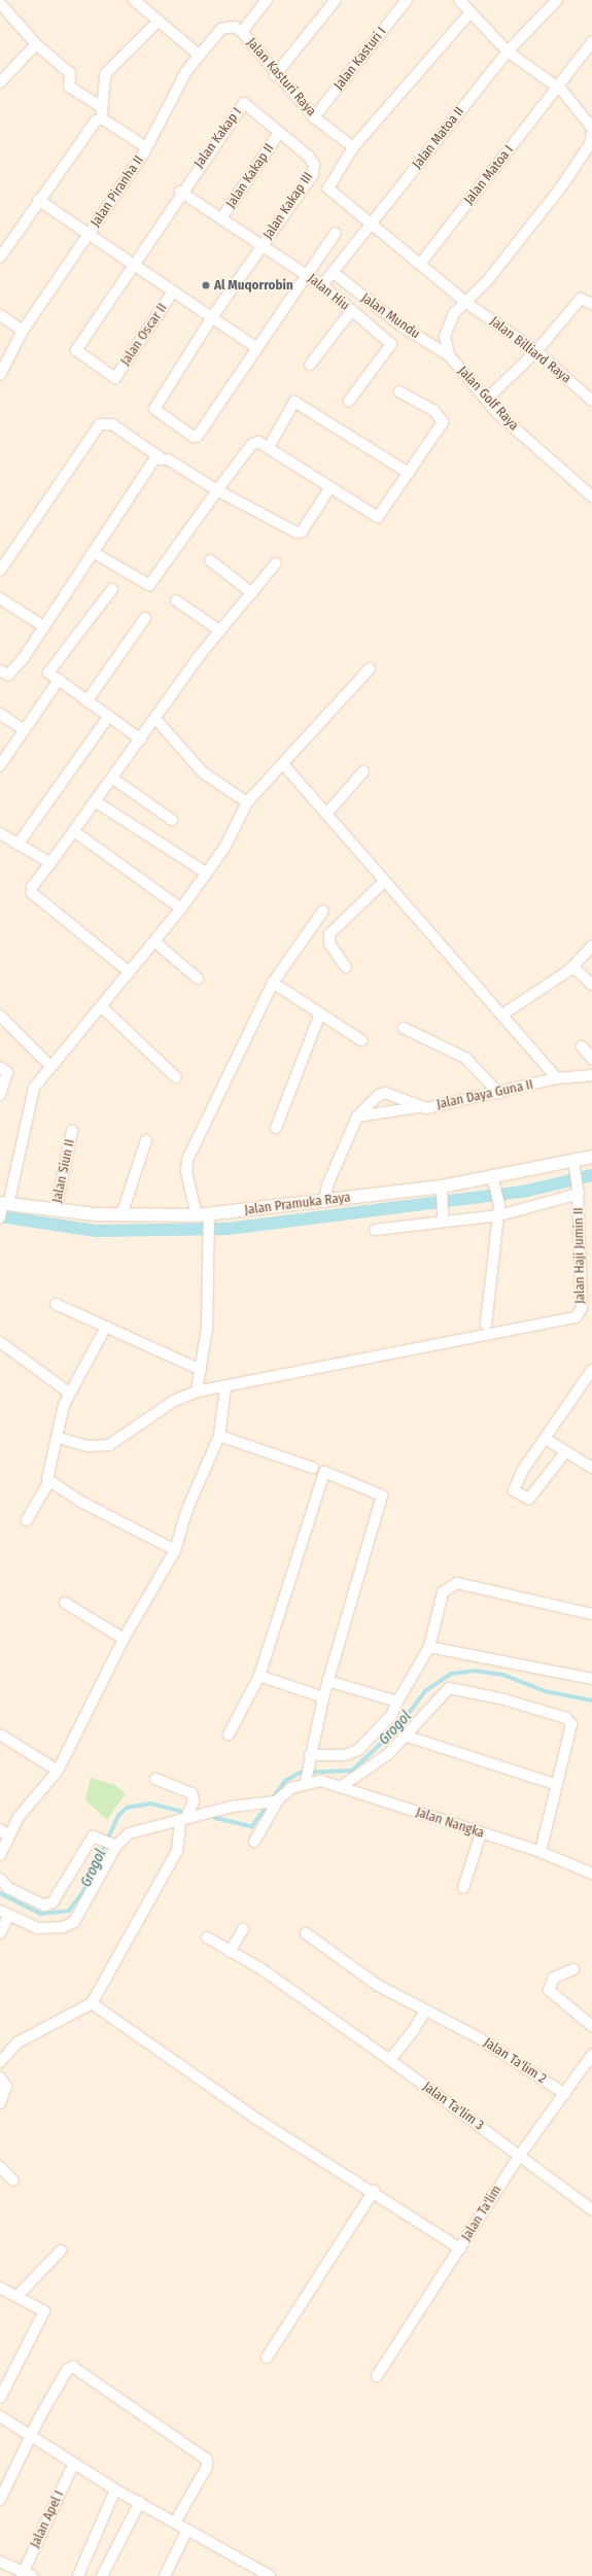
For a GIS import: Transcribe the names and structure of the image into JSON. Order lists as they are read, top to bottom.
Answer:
{
  "streets": {
    "street": [
      "Jalan Kasturi I",
      "Jalan Kasturi Raya",
      "Jalan Kakap I",
      "Jalan Matoa II",
      "Jalan Matoa I",
      "Jalan Kakap II",
      "Jalan Piranha II",
      "Jalan Kakap III",
      "Jalan Hiu",
      "Jalan Mundu",
      "Jalan Oscar II",
      "Jalan Billiard Raya",
      "Jalan Golf Raya",
      "Jalan Daya Guna II",
      "Jalan Siun II",
      "Jalan Pramuka Raya",
      "Jalan Haji Jumin II",
      "Jalan Nangka",
      "Jalan Ta'lim 2",
      "Jalan Ta'lim 3",
      "Jalan Ta'lim",
      "Jalan Apel I"
    ]
  },
  "crossings": [
    ["Jalan Kasturi I", "Jalan Kasturi Raya"],
    ["Jalan Kasturi Raya", "Jalan Piranha II"],
    ["Jalan Kasturi Raya", "Jalan Billiard Raya"],
    ["Jalan Kakap I", "Jalan Kakap II"],
    ["Jalan Kakap I", "Jalan Kakap III"],
    ["Jalan Kakap I", "Jalan Hiu"],
    ["Jalan Matoa II", "Jalan Hiu"],
    ["Jalan Matoa II", "Jalan Mundu"],
    ["Jalan Matoa II", "Jalan Billiard Raya"],
    ["Jalan Matoa I", "Jalan Billiard Raya"],
    ["Jalan Kakap II", "Jalan Kakap III"],
    ["Jalan Kakap II", "Jalan Hiu"],
    ["Jalan Kakap III", "Jalan Hiu"],
    ["Jalan Mundu", "Jalan Golf Raya"],
    ["Jalan Billiard Raya", "Jalan Golf Raya"],
    ["Jalan Daya Guna II", "Jalan Pramuka Raya"],
    ["Jalan Siun II", "Jalan Pramuka Raya"],
    ["Jalan Pramuka Raya", "Jalan Haji Jumin II"],
    ["Jalan Ta'lim 2", "Jalan Ta'lim"],
    ["Jalan Ta'lim 3", "Jalan Ta'lim"]
  ],
  "water": ["Grogol"],
  "places": ["Al Muqorrobin"]
}
